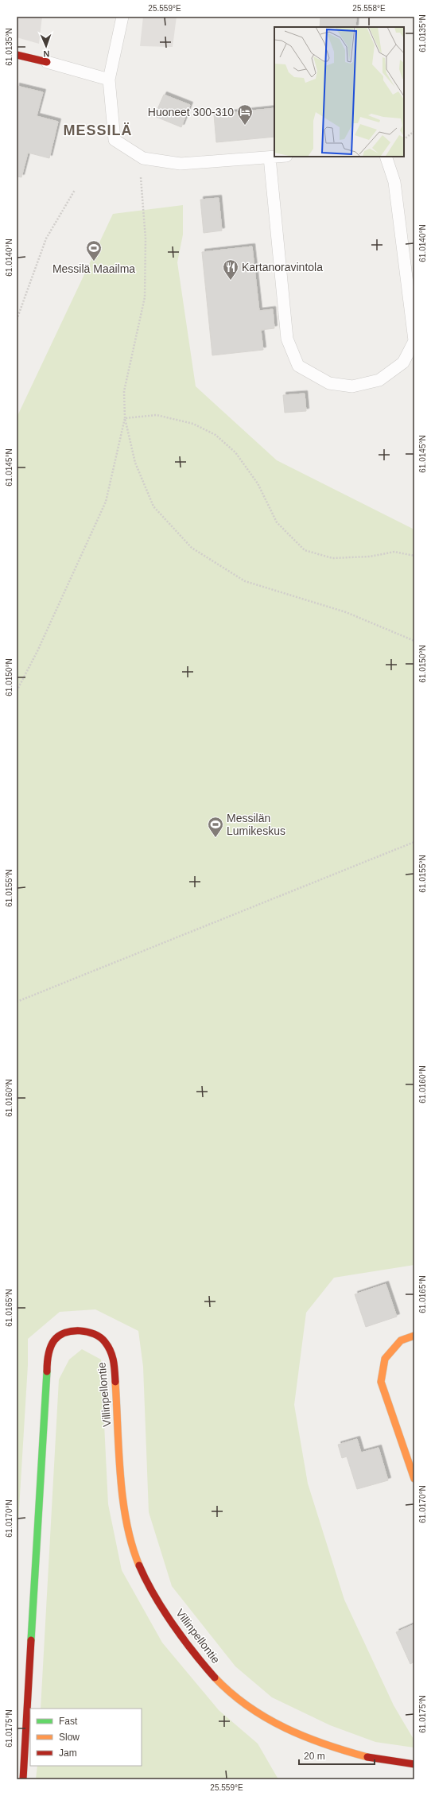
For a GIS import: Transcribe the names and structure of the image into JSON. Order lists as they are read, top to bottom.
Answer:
{
  "streets": {
    "street": ["Villinpellontie"]
  },
  "districts": ["MESSILÄ"],
  "places": {
    "hotel": ["Huoneet 300-310"],
    "sports": ["Messilä Maailma", "Messilän Lumikeskus"],
    "restaurant": ["Kartanoravintola"]
  },
  "legend": ["Fast", "Slow", "Jam"],
  "scale_bar": "20 m",
  "north": "bottom",
  "coordinates": [
    "25.559°E",
    "25.558°E",
    "61.0135°N",
    "61.0140°N",
    "61.0145°N",
    "61.0150°N",
    "61.0155°N",
    "61.0160°N",
    "61.0165°N",
    "61.0170°N",
    "61.0175°N"
  ]
}
